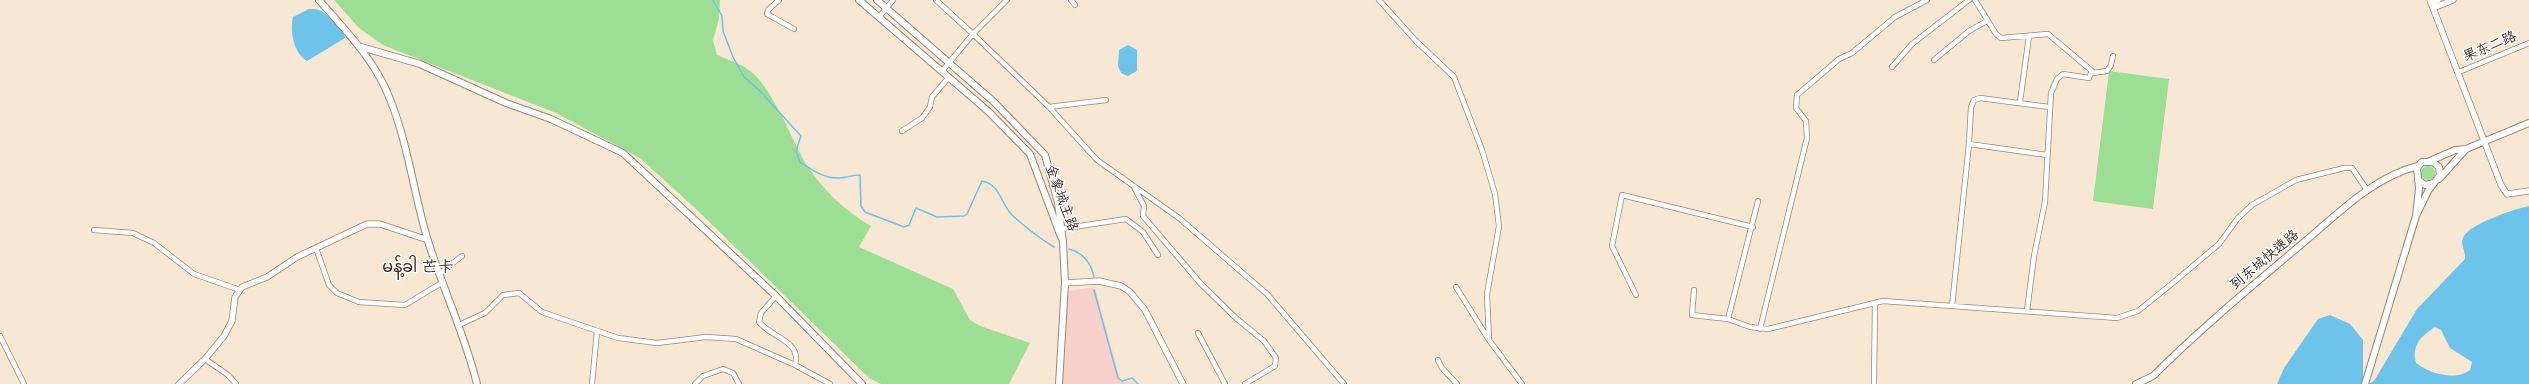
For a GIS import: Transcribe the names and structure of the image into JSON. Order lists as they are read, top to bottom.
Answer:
{
  "streets": {
    "main road": ["金象城主路", "到东城快速路"],
    "street": ["果东二路"]
  },
  "districts": ["မန့်ခါ 芒卡"]
}
